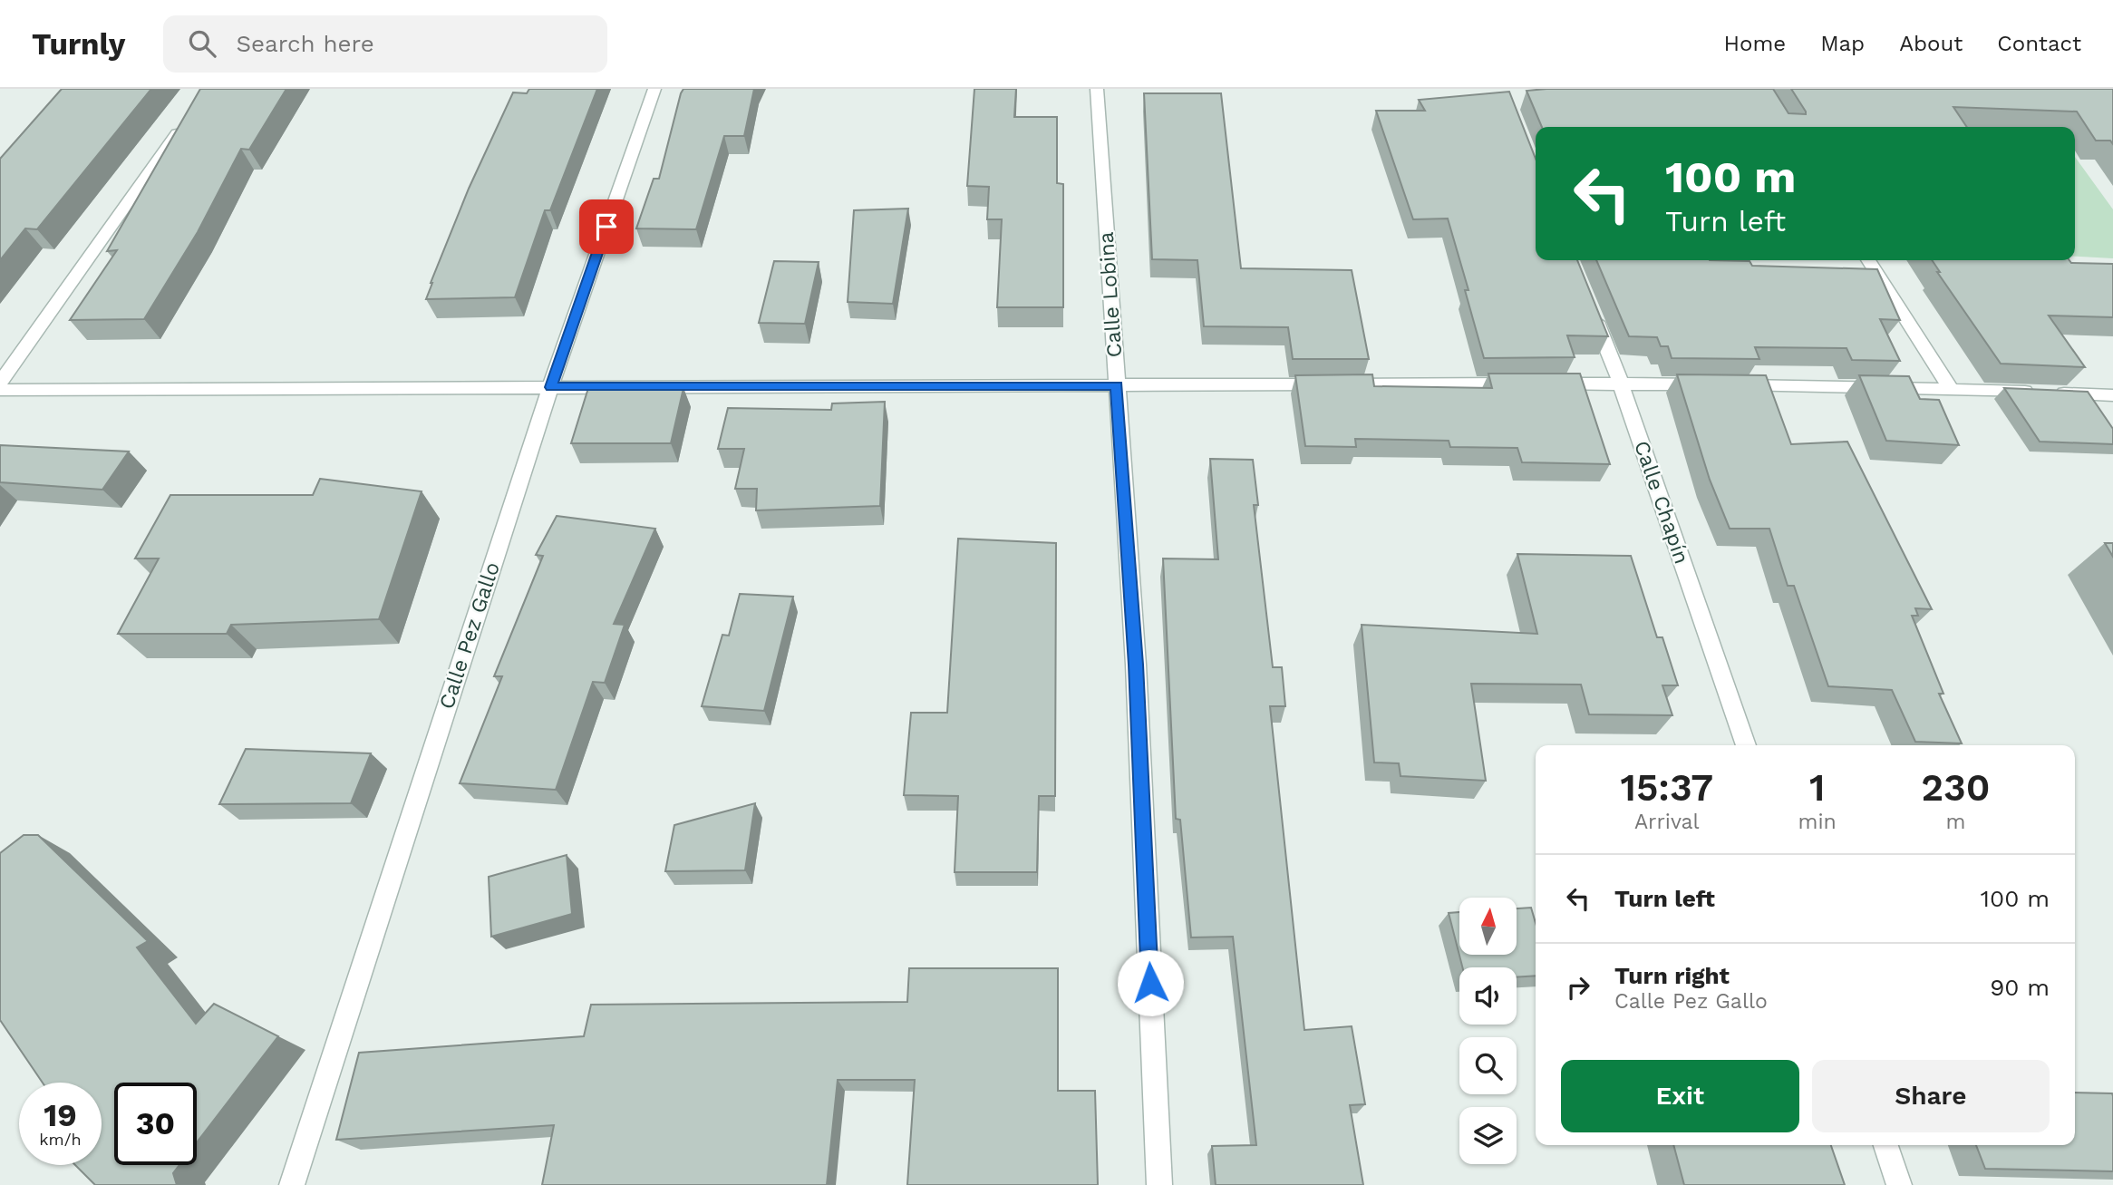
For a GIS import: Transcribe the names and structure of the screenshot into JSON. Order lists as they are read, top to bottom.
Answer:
{
  "streets": {
    "street": ["Calle Lobina", "Calle Chapín", "Calle Pez Gallo"]
  },
  "north": "top",
  "page": {
    "header": "Turnly",
    "search": "Search here",
    "nav": [
      "Home",
      "Map",
      "About",
      "Contact"
    ],
    "turn": ["100 m", "Turn left"],
    "eta": [
      "15:37",
      "Arrival",
      "1",
      "min",
      "230",
      "m"
    ],
    "list": [
      {
        "name": "Turn left",
        "value": "100 m"
      },
      {
        "name": "Turn right",
        "note": "Calle Pez Gallo",
        "value": "90 m"
      }
    ],
    "buttons": ["Exit", "Share"],
    "speed": "19 km/h",
    "limit": "30"
  }
}
